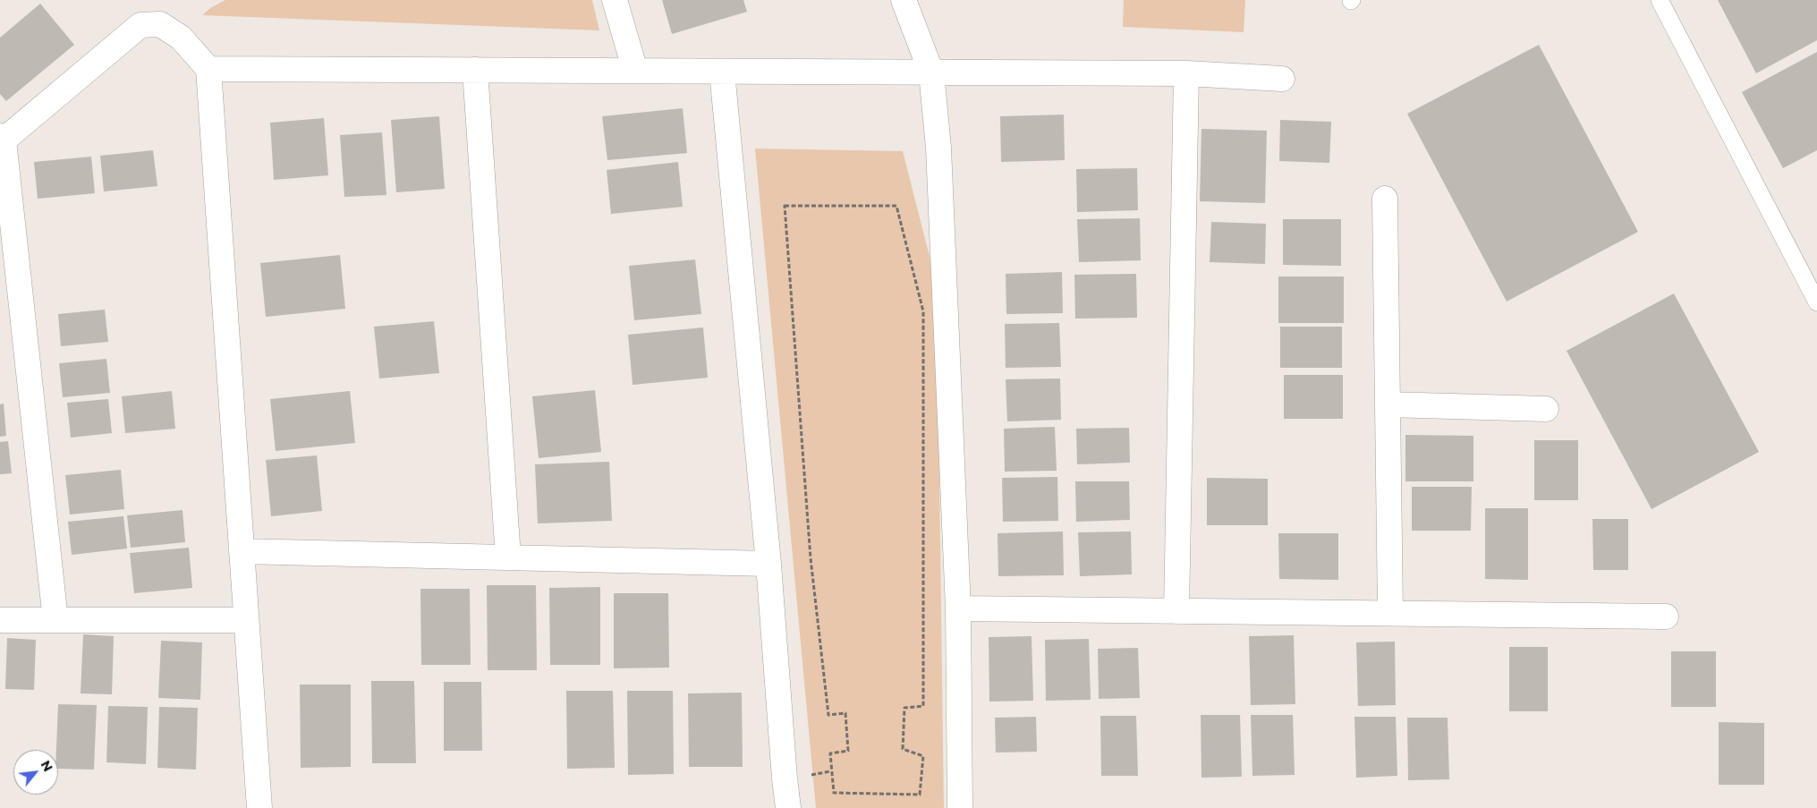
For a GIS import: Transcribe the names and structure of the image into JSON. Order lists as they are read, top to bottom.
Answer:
{
  "north": "top right"
}
